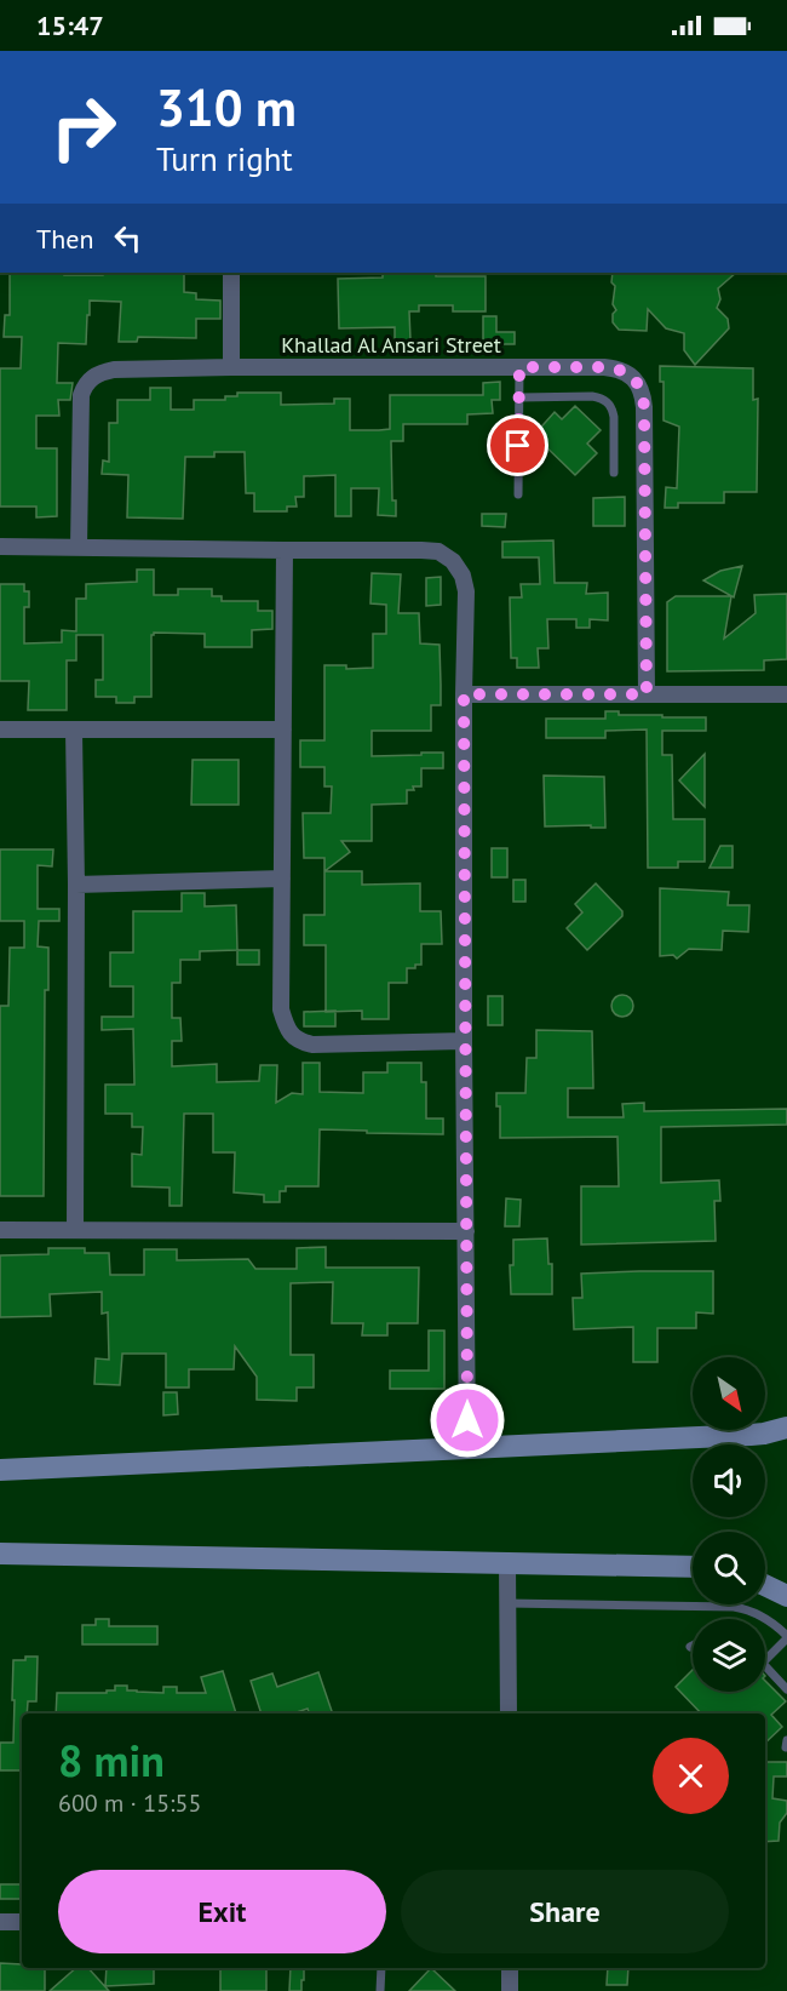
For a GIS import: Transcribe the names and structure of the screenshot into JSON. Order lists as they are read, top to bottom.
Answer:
{
  "streets": {
    "street": ["Khallad Al Ansari Street"]
  },
  "north": "bottom right",
  "page": {
    "status": "15:47",
    "turn": ["310 m", "Turn right"],
    "then": "Then",
    "heading": ["8 min", "600 m · 15:55"],
    "buttons": ["Exit", "Share"]
  }
}
